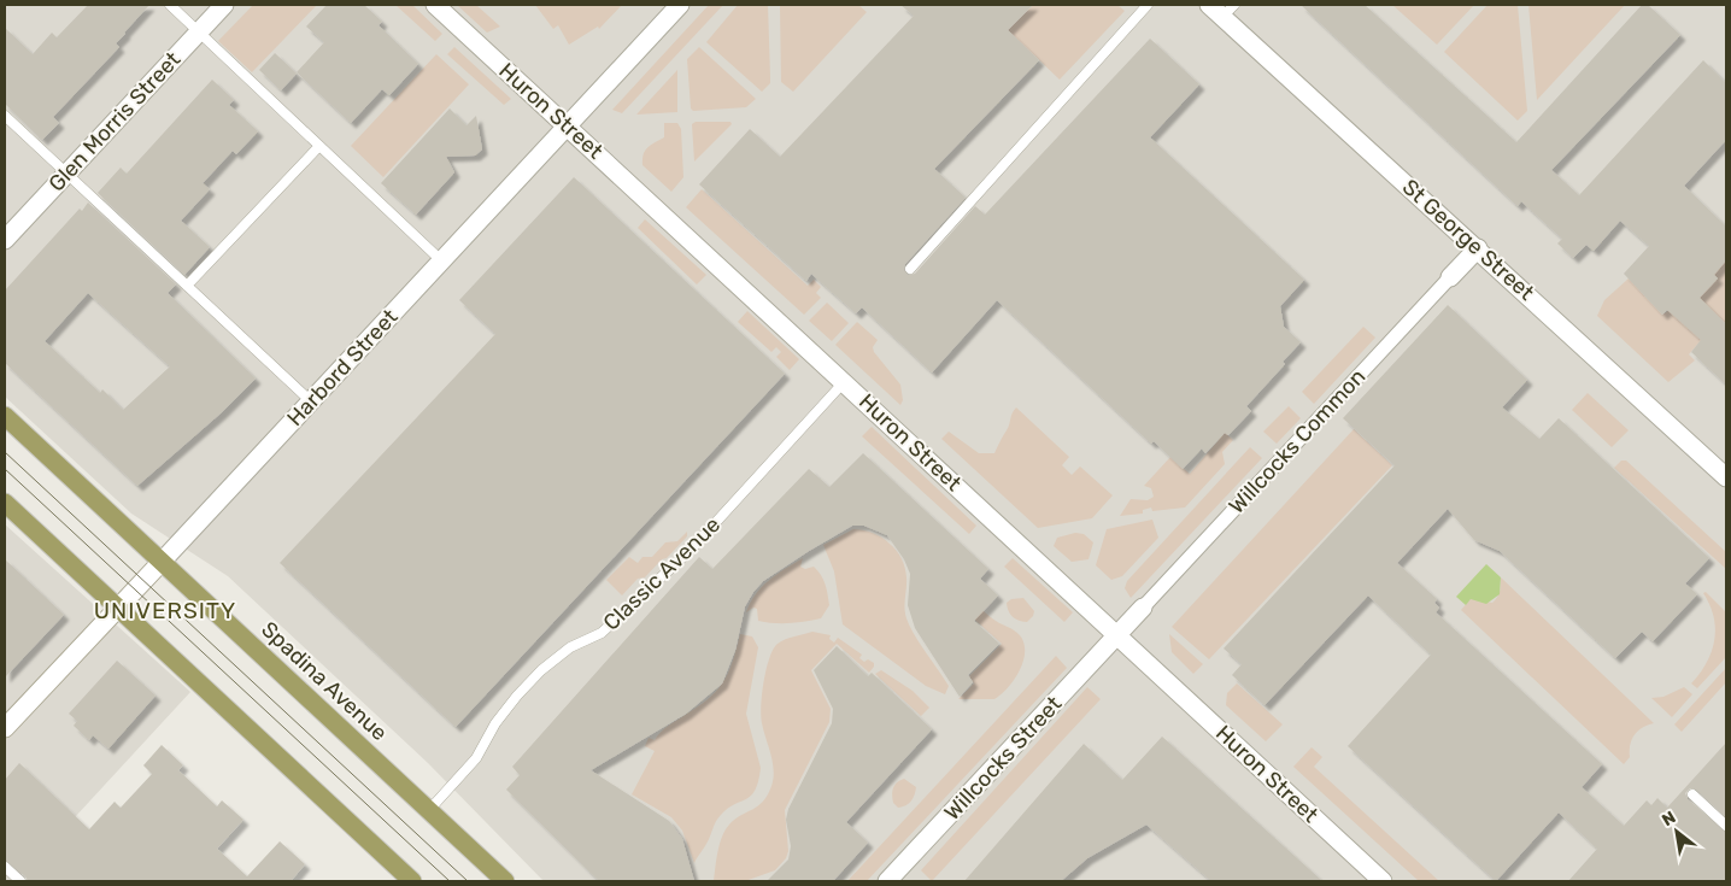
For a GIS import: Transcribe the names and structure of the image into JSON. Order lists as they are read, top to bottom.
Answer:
{
  "streets": {
    "main road": ["Spadina Avenue"],
    "street": [
      "Huron Street",
      "Glen Morris Street",
      "St George Street",
      "Harbord Street",
      "Willcocks Common",
      "Willcocks Street"
    ],
    "lane": ["Classic Avenue"]
  },
  "crossings": [
    ["Huron Street", "Harbord Street"],
    ["Huron Street", "Willcocks Common"],
    ["Huron Street", "Classic Avenue"],
    ["Huron Street", "Willcocks Street"],
    ["St George Street", "Willcocks Common"],
    ["Harbord Street", "Spadina Avenue"],
    ["Willcocks Common", "Willcocks Street"],
    ["Classic Avenue", "Spadina Avenue"]
  ],
  "districts": ["UNIVERSITY"],
  "north": "top left"
}
